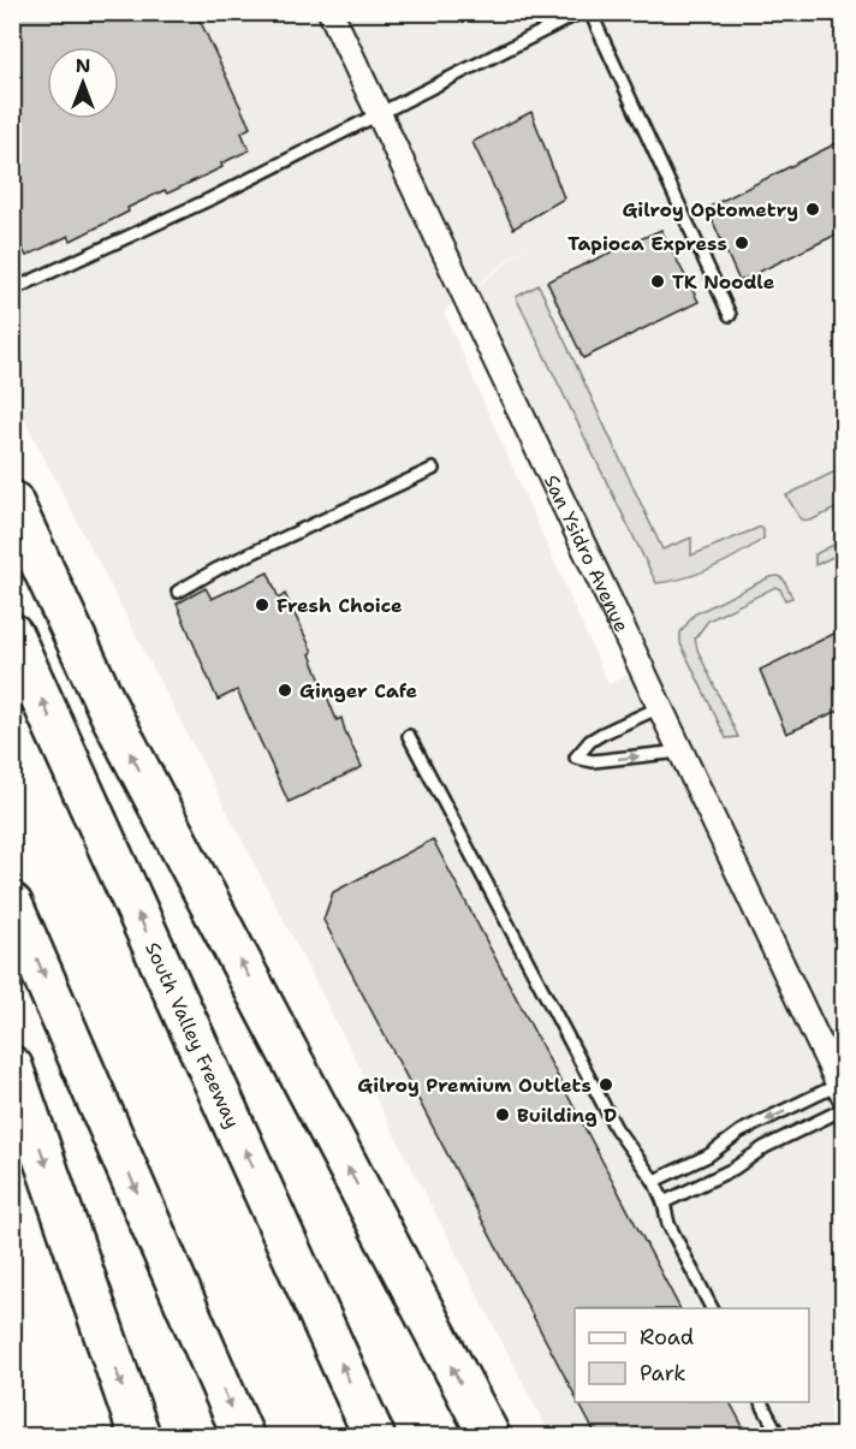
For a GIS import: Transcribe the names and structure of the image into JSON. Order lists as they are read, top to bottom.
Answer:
{
  "streets": {
    "highway": ["South Valley Freeway"],
    "street": ["San Ysidro Avenue"]
  },
  "places": [
    "Gilroy Optometry",
    "Tapioca Express",
    "TK Noodle",
    "Fresh Choice",
    "Ginger Cafe",
    "Gilroy Premium Outlets",
    "Building D"
  ],
  "legend": ["Road", "Park"],
  "north": "top"
}
